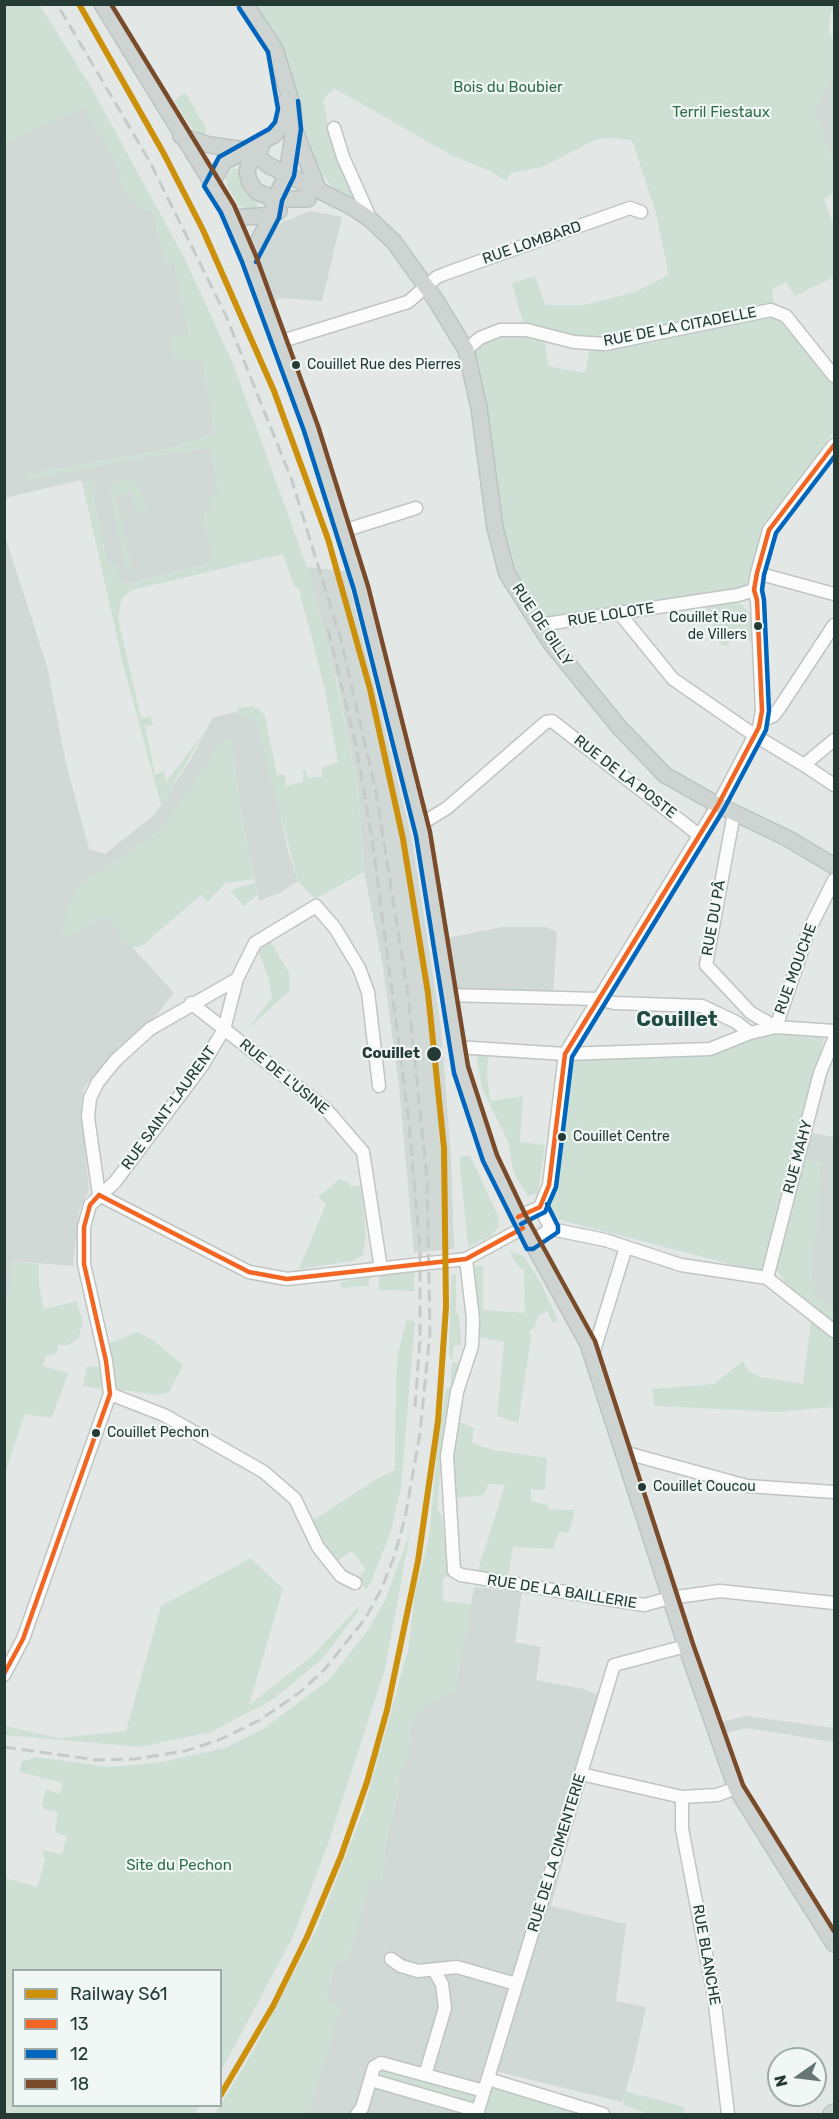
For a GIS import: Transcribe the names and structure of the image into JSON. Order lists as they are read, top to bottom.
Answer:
{
  "streets": {
    "main road": ["RUE DE GILLY"],
    "street": [
      "RUE LOMBARD",
      "RUE DE LA CITADELLE",
      "RUE LOLOTE",
      "RUE DE LA POSTE",
      "RUE DU PÂ",
      "RUE MOUCHE",
      "RUE DE L'USINE",
      "RUE SAINT-LAURENT",
      "RUE MAHY",
      "RUE DE LA BAILLERIE",
      "RUE DE LA CIMENTERIE",
      "RUE BLANCHE"
    ]
  },
  "crossings": [
    ["RUE LOMBARD", "RUE DE GILLY"],
    ["RUE DE LA CITADELLE", "RUE DE GILLY"],
    ["RUE LOLOTE", "RUE DE GILLY"],
    ["RUE DE GILLY", "RUE DU PÂ"],
    ["RUE DU PÂ", "RUE MOUCHE"],
    ["RUE DE L'USINE", "RUE SAINT-LAURENT"]
  ],
  "districts": ["Couillet"],
  "parks": ["Bois du Boubier", "Terril Fiestaux", "Site du Pechon"],
  "places": [
    "Couillet Rue des Pierres",
    "Couillet Rue de Villers",
    "Couillet",
    "Couillet Centre",
    "Couillet Pechon",
    "Couillet Coucou"
  ],
  "lines": [
    "rail line S61",
    "transit line 18",
    "transit line 12",
    "transit line 13"
  ],
  "legend": [
    "Railway S61",
    "13",
    "12",
    "18"
  ],
  "north": "left"
}
